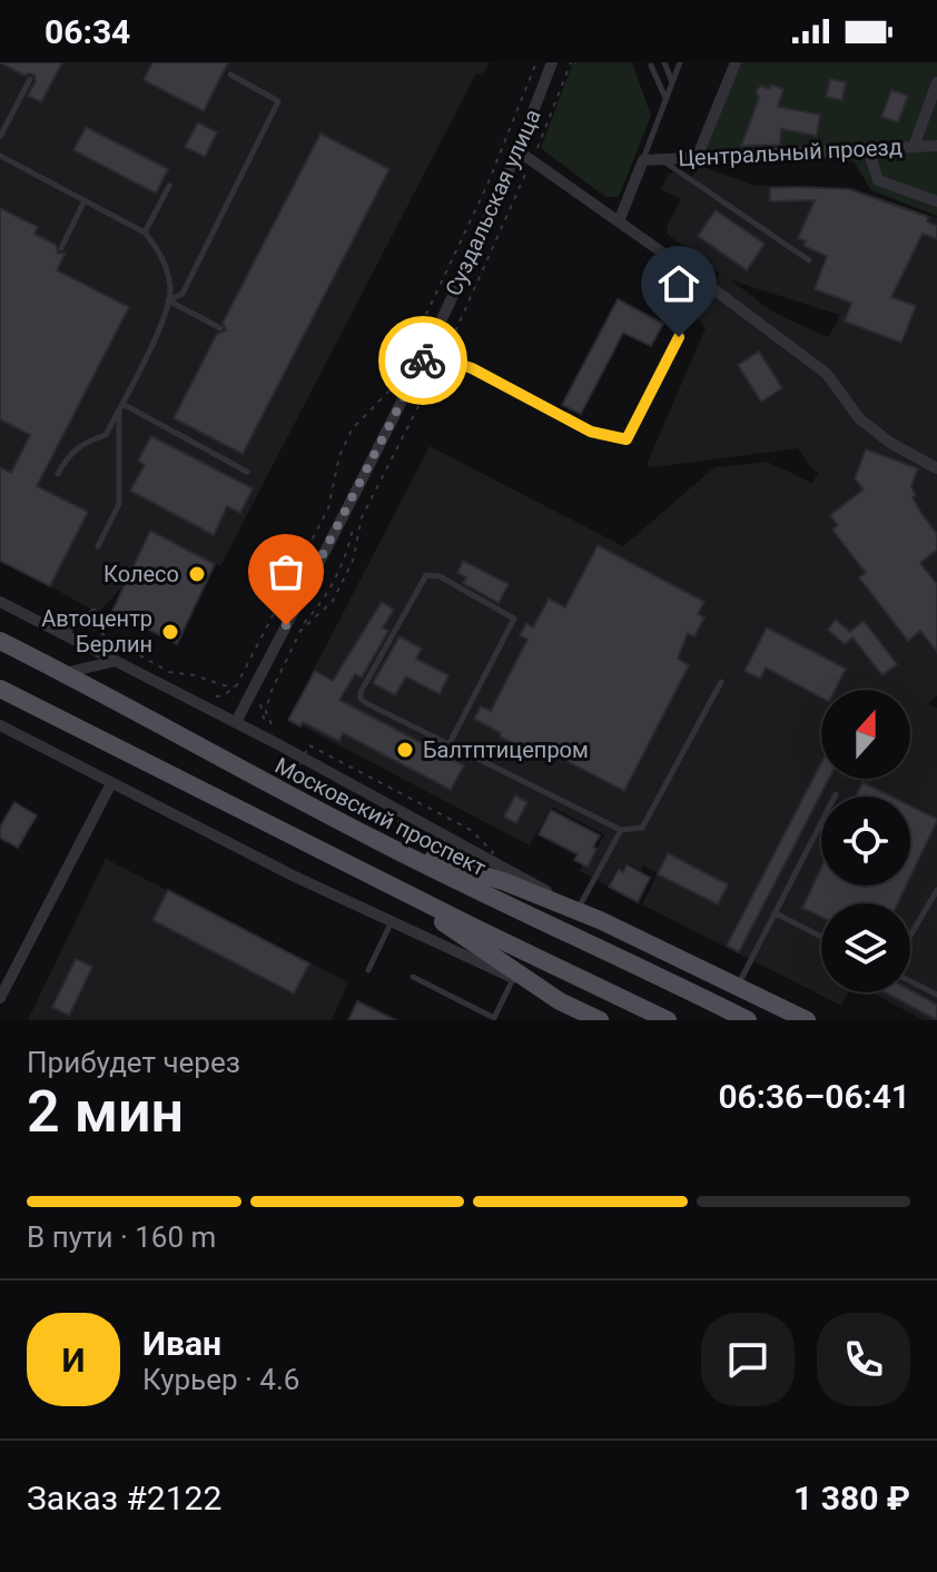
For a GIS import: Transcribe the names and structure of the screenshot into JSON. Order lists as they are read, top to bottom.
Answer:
{
  "streets": {
    "main road": ["Московский проспект"],
    "street": ["Центральный проезд", "Суздальская улица"]
  },
  "crossings": [
    ["Суздальская улица", "Московский проспект"]
  ],
  "places": ["Колесо", "Автоцентр Берлин", "Балтптицепром"],
  "north": "top",
  "page": {
    "status": "06:34",
    "heading": ["2 мин", "Прибудет через", "06:36–06:41"],
    "panel": [
      "Иван",
      "Курьер · 4.6",
      "Заказ #2122",
      "1 380 ₽"
    ],
    "bar": "В пути · 160 m",
    "round": "И"
  }
}
